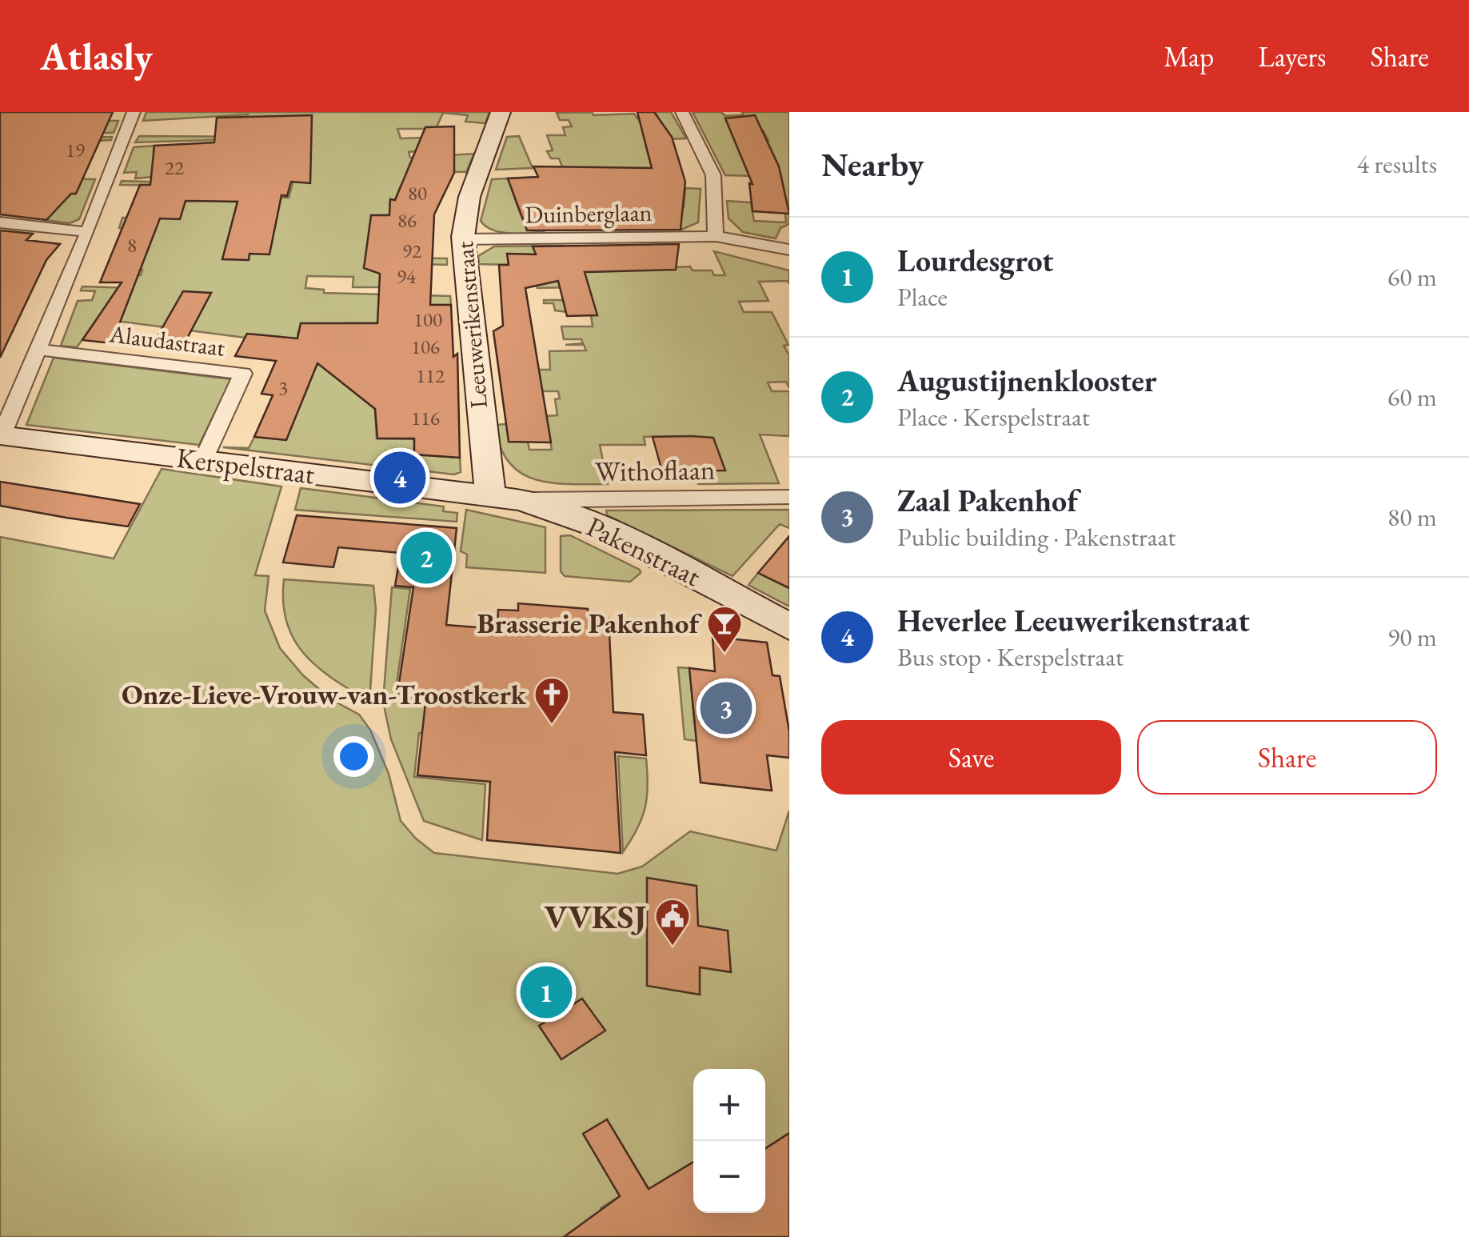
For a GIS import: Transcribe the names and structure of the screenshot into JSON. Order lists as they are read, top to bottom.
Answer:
{
  "streets": {
    "street": [
      "Duinberglaan",
      "Leeuwerikenstraat",
      "Alaudastraat",
      "Kerspelstraat",
      "Withoflaan",
      "Pakenstraat"
    ]
  },
  "crossings": [
    ["Duinberglaan", "Leeuwerikenstraat"],
    ["Leeuwerikenstraat", "Kerspelstraat"],
    ["Leeuwerikenstraat", "Withoflaan"],
    ["Leeuwerikenstraat", "Pakenstraat"],
    ["Alaudastraat", "Kerspelstraat"],
    ["Kerspelstraat", "Withoflaan"],
    ["Kerspelstraat", "Pakenstraat"],
    ["Withoflaan", "Pakenstraat"]
  ],
  "places": {
    "bar": ["Brasserie Pakenhof"],
    "church": ["Onze-Lieve-Vrouw-van-Troostkerk"],
    "public building": ["VVKSJ"]
  },
  "house_numbers": [
    "19",
    "22",
    "80",
    "86",
    "8",
    "92",
    "94",
    "100",
    "106",
    "112",
    "3",
    "116"
  ],
  "page": {
    "header": "Atlasly",
    "nav": ["Map", "Layers", "Share"],
    "heading": ["Nearby", "4 results"],
    "list": [
      {
        "mark": "1",
        "name": "Lourdesgrot",
        "note": "Place",
        "value": "60 m"
      },
      {
        "mark": "2",
        "name": "Augustijnenklooster",
        "note": "Place · Kerspelstraat",
        "value": "60 m"
      },
      {
        "mark": "3",
        "name": "Zaal Pakenhof",
        "note": "Public building · Pakenstraat",
        "value": "80 m"
      },
      {
        "mark": "4",
        "name": "Heverlee Leeuwerikenstraat",
        "note": "Bus stop · Kerspelstraat",
        "value": "90 m"
      }
    ],
    "pins": [
      "4",
      "2",
      "3",
      "1"
    ],
    "buttons": ["Save", "Share"],
    "map_buttons": ["+", "−"]
  }
}
